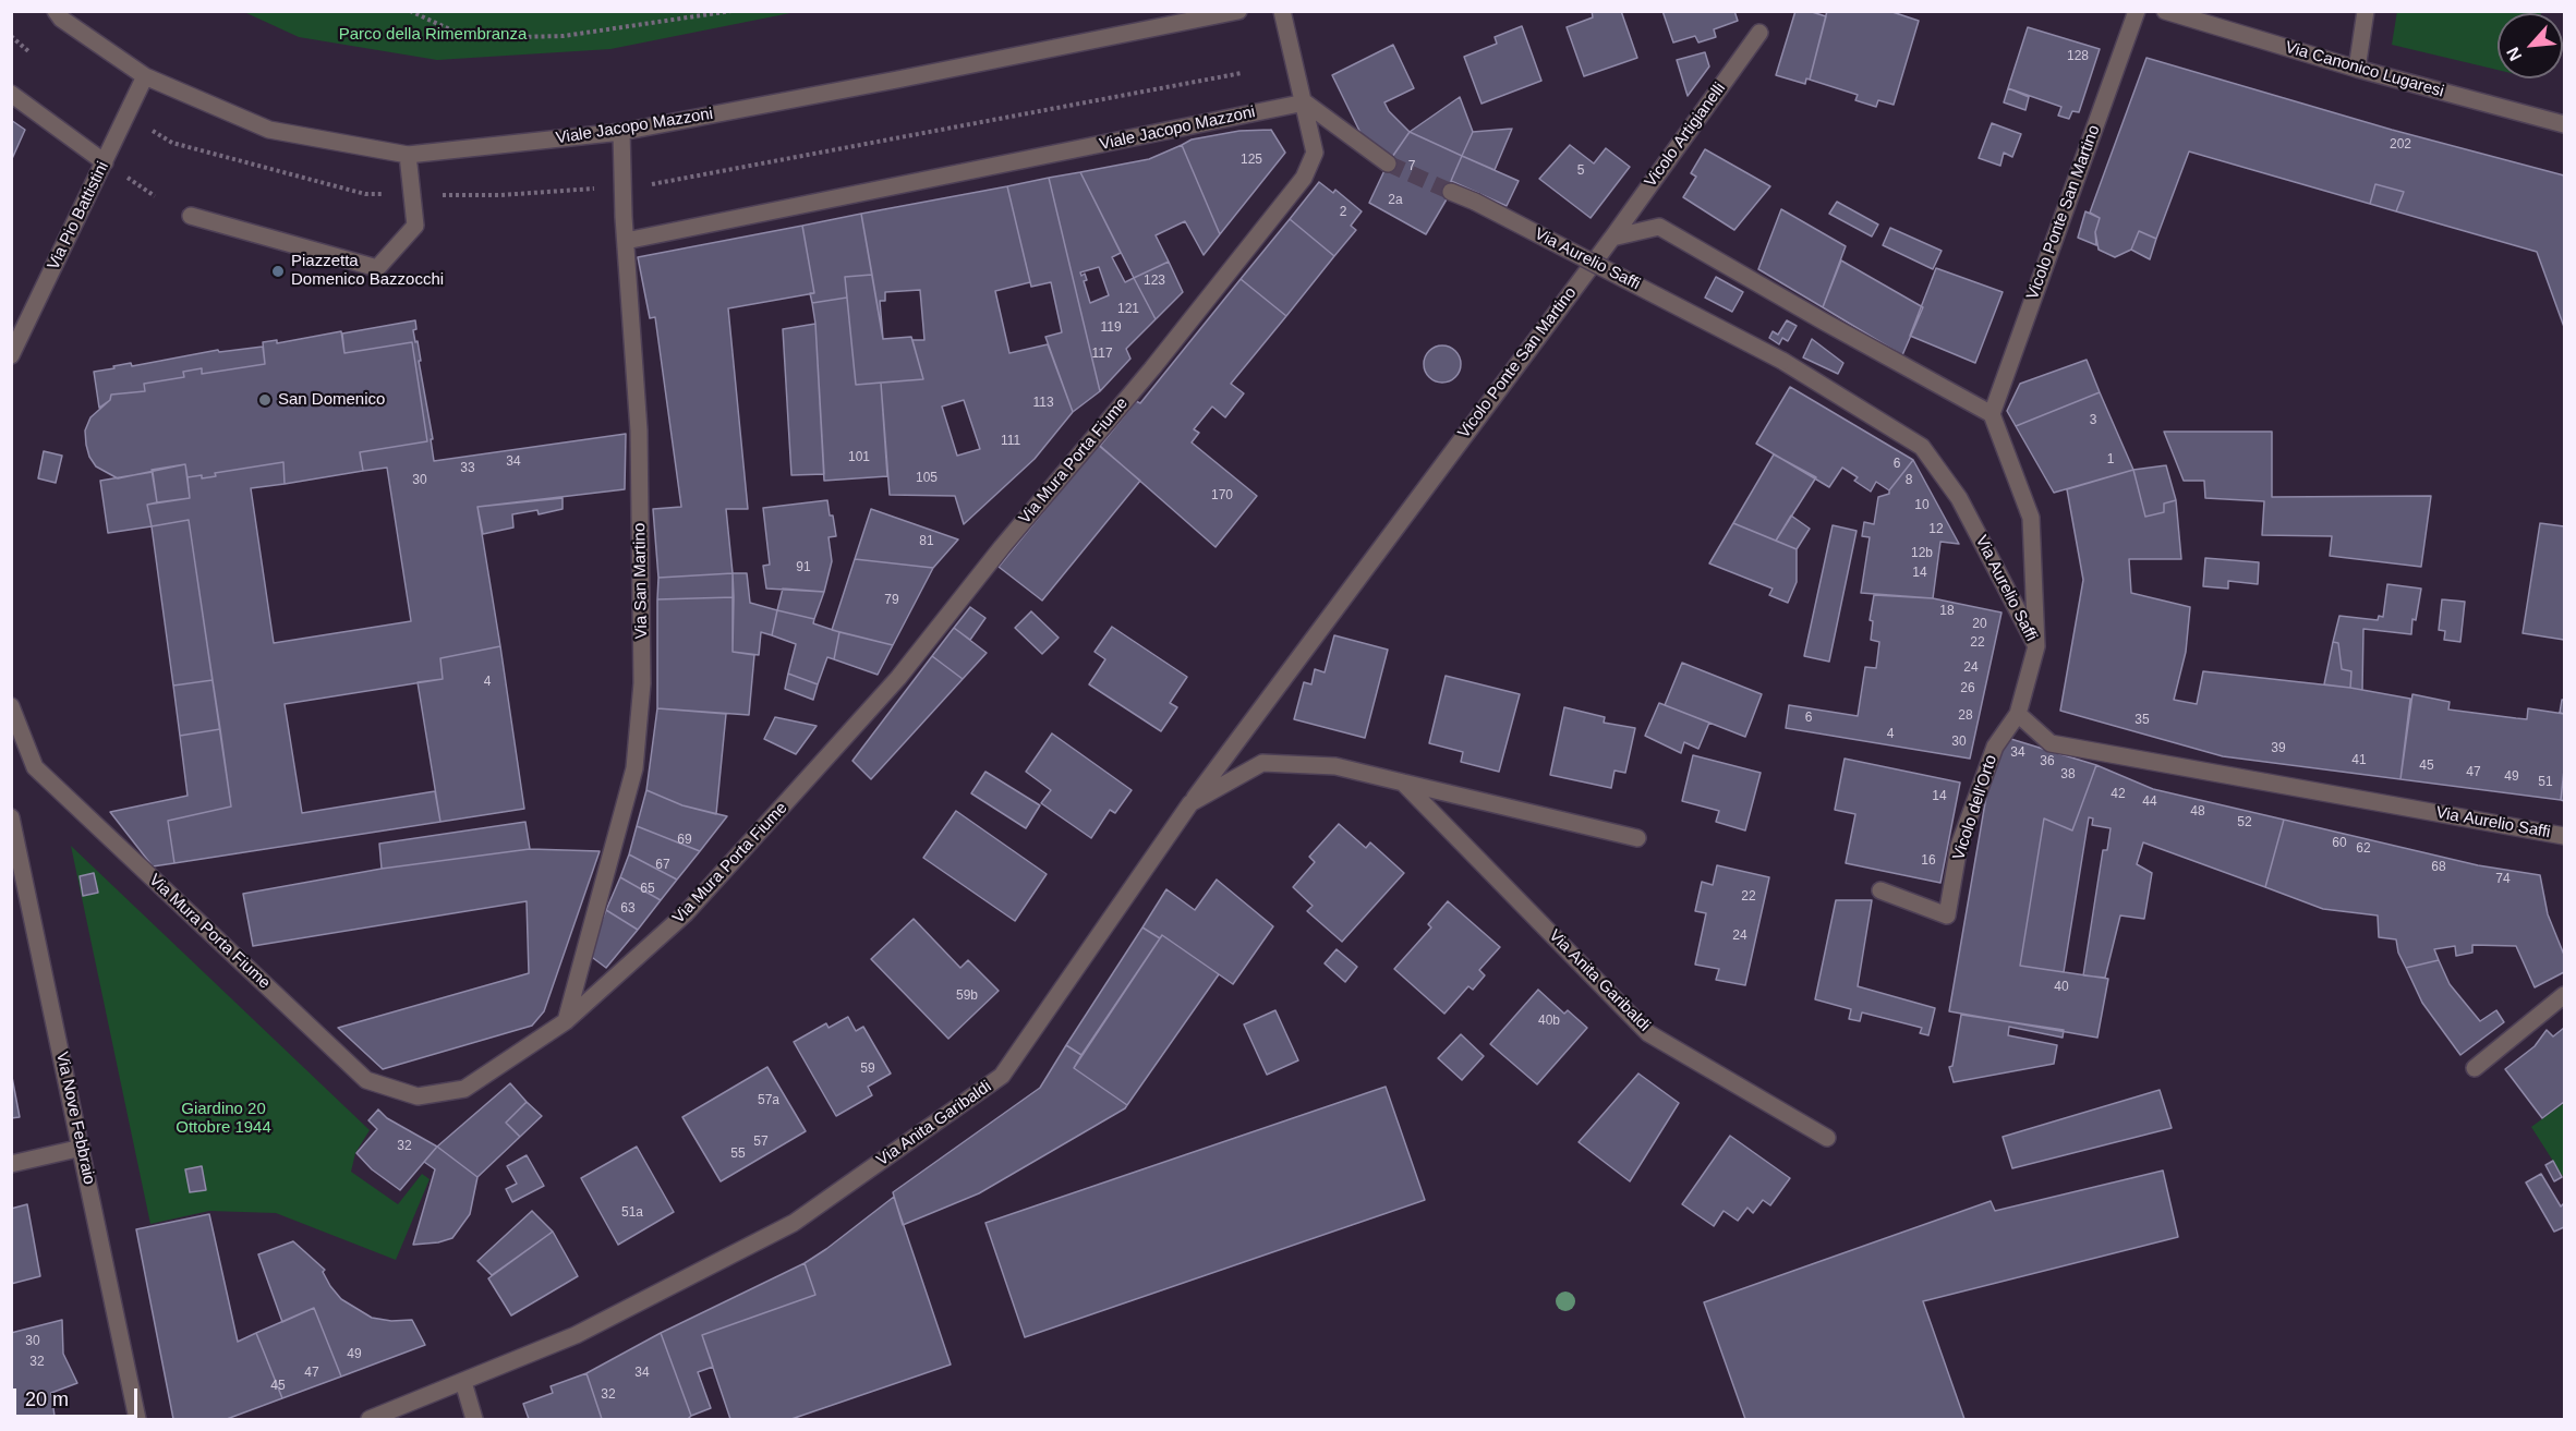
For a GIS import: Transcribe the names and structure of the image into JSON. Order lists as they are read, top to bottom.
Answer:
{
  "streets": {
    "street": [
      "Via Canonico Lugaresi",
      "Viale Jacopo Mazzoni",
      "Vicolo Artigianelli",
      "Vicolo Ponte San Martino",
      "Via Pio Battistini",
      "Via Aurelio Saffi",
      "Via Mura Porta Fiume",
      "Via San Martino",
      "Vicolo dell'Orto",
      "Via Anita Garibaldi",
      "Via Nove Febbraio"
    ]
  },
  "crossings": [
    ["Viale Jacopo Mazzoni", "Via Pio Battistini"],
    ["Viale Jacopo Mazzoni", "Via Mura Porta Fiume"],
    ["Viale Jacopo Mazzoni", "Via San Martino"],
    ["Vicolo Artigianelli", "Vicolo Ponte San Martino"],
    ["Vicolo Ponte San Martino", "Via Anita Garibaldi"],
    ["Via Aurelio Saffi", "Vicolo dell'Orto"],
    ["Via Mura Porta Fiume", "Via San Martino"]
  ],
  "parks": ["Parco della Rimembranza", "Giardino 20 Ottobre 1944"],
  "places": ["Piazzetta Domenico Bazzocchi", "San Domenico"],
  "house_numbers": [
    "128",
    "202",
    "125",
    "7",
    "5",
    "2a",
    "2",
    "123",
    "121",
    "119",
    "117",
    "113",
    "3",
    "111",
    "101",
    "1",
    "34",
    "6",
    "33",
    "105",
    "30",
    "8",
    "170",
    "10",
    "12",
    "81",
    "12b",
    "91",
    "14",
    "79",
    "18",
    "20",
    "22",
    "24",
    "4",
    "26",
    "28",
    "6",
    "35",
    "4",
    "30",
    "39",
    "34",
    "41",
    "36",
    "45",
    "47",
    "38",
    "49",
    "51",
    "42",
    "14",
    "44",
    "48",
    "52",
    "69",
    "60",
    "62",
    "16",
    "67",
    "68",
    "74",
    "65",
    "22",
    "63",
    "24",
    "40",
    "59b",
    "40b",
    "59",
    "57a",
    "57",
    "32",
    "55",
    "51a",
    "30",
    "49",
    "32",
    "47",
    "34",
    "45",
    "32"
  ],
  "scale_bar": "20 m",
  "north": "bottom left"
}
